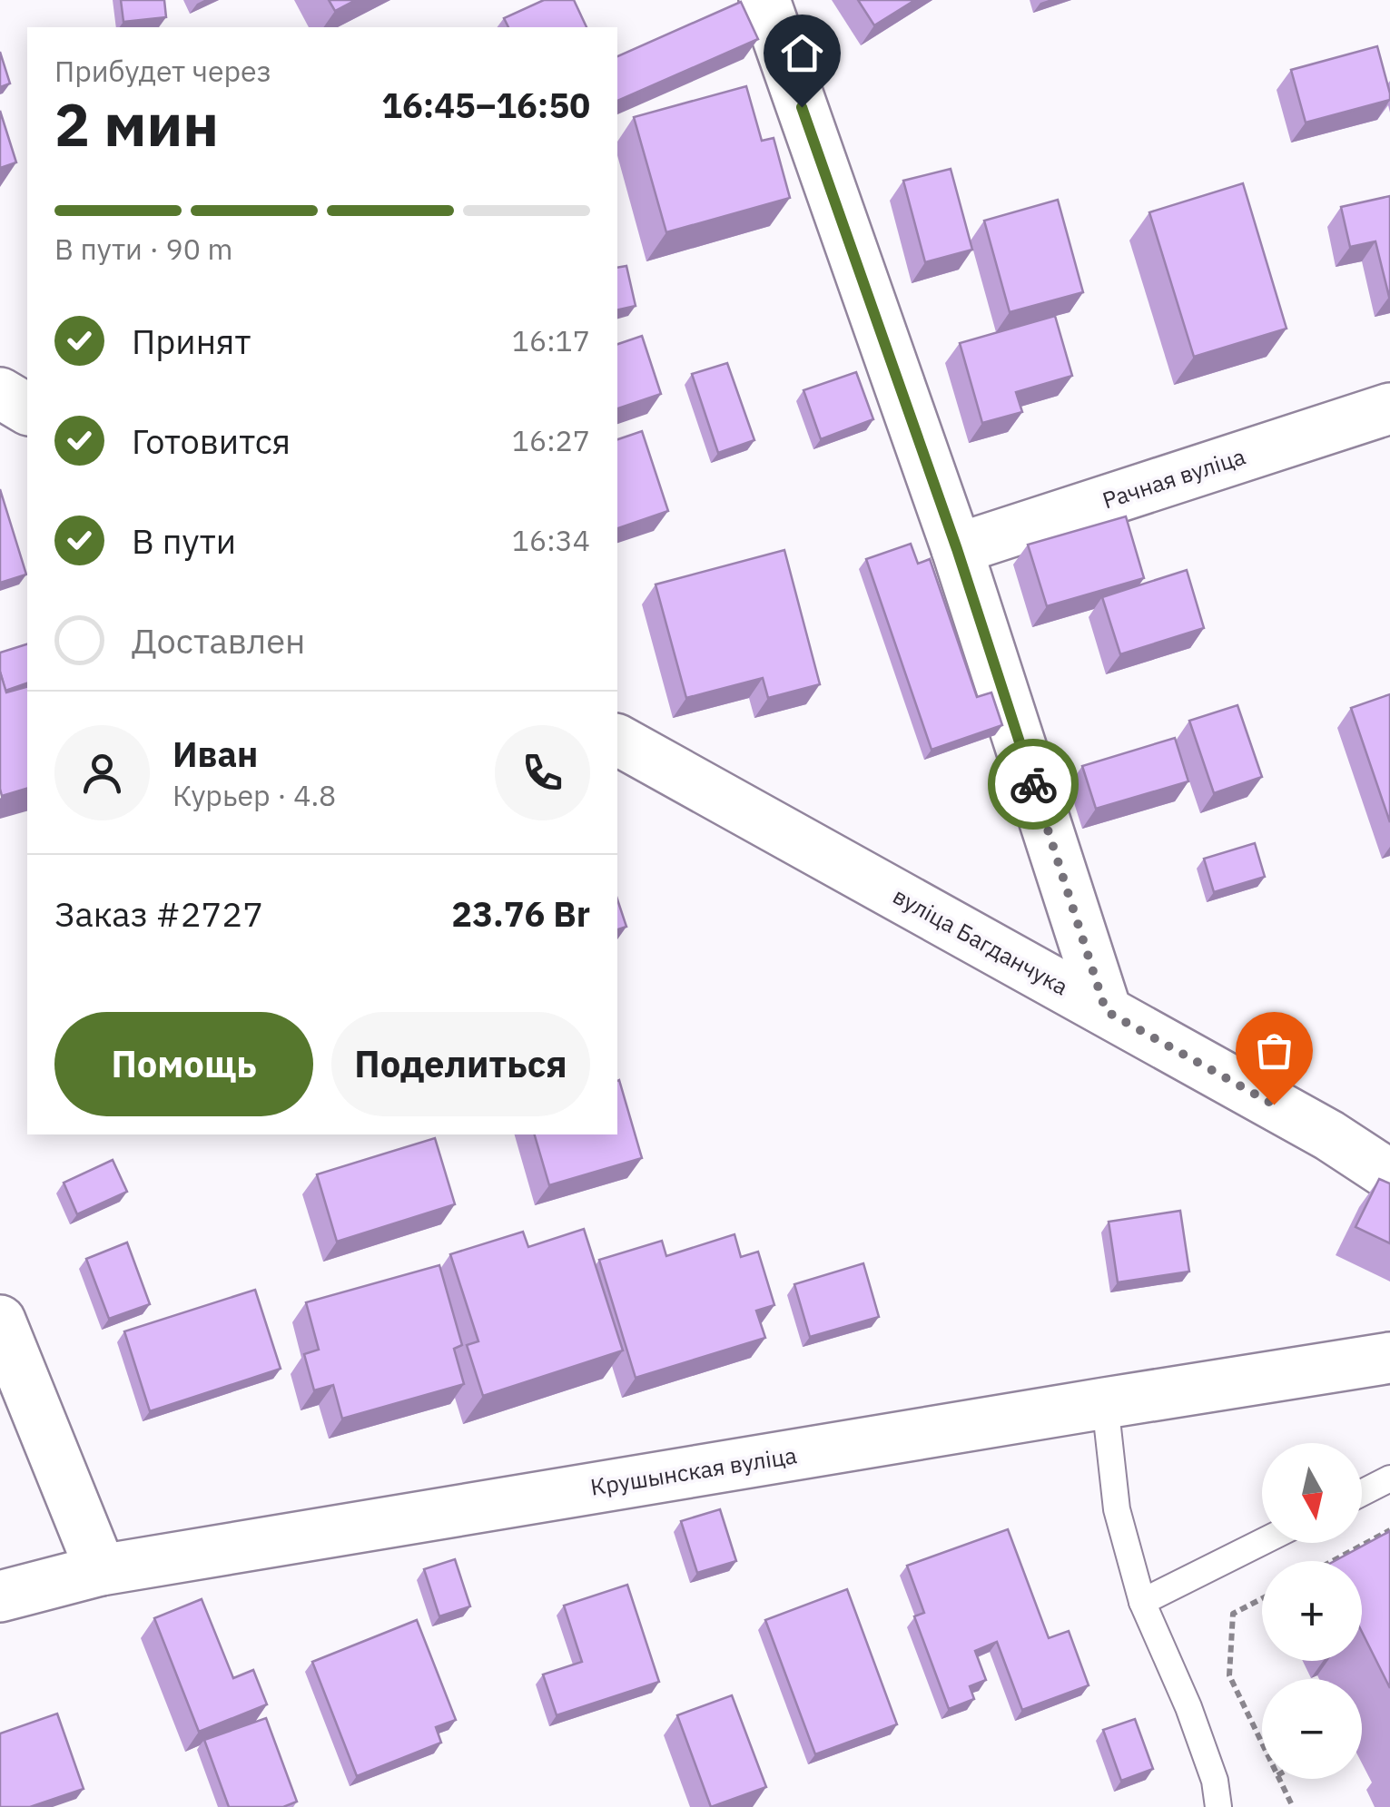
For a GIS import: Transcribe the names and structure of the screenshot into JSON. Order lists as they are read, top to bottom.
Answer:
{
  "streets": {
    "street": ["Рачная вуліца", "вуліца Багданчука", "Крушынская вуліца"]
  },
  "north": "bottom",
  "page": {
    "heading": ["2 мин", "Прибудет через", "16:45–16:50"],
    "panel": [
      "Иван",
      "Курьер · 4.8",
      "Заказ #2727",
      "23.76 Br"
    ],
    "bar": "В пути · 90 m",
    "list": [
      ["Принят", "16:17"],
      ["Готовится", "16:27"],
      ["В пути", "16:34"],
      "Доставлен"
    ],
    "buttons": ["Помощь", "Поделиться"],
    "map_buttons": ["+", "−"]
  }
}
